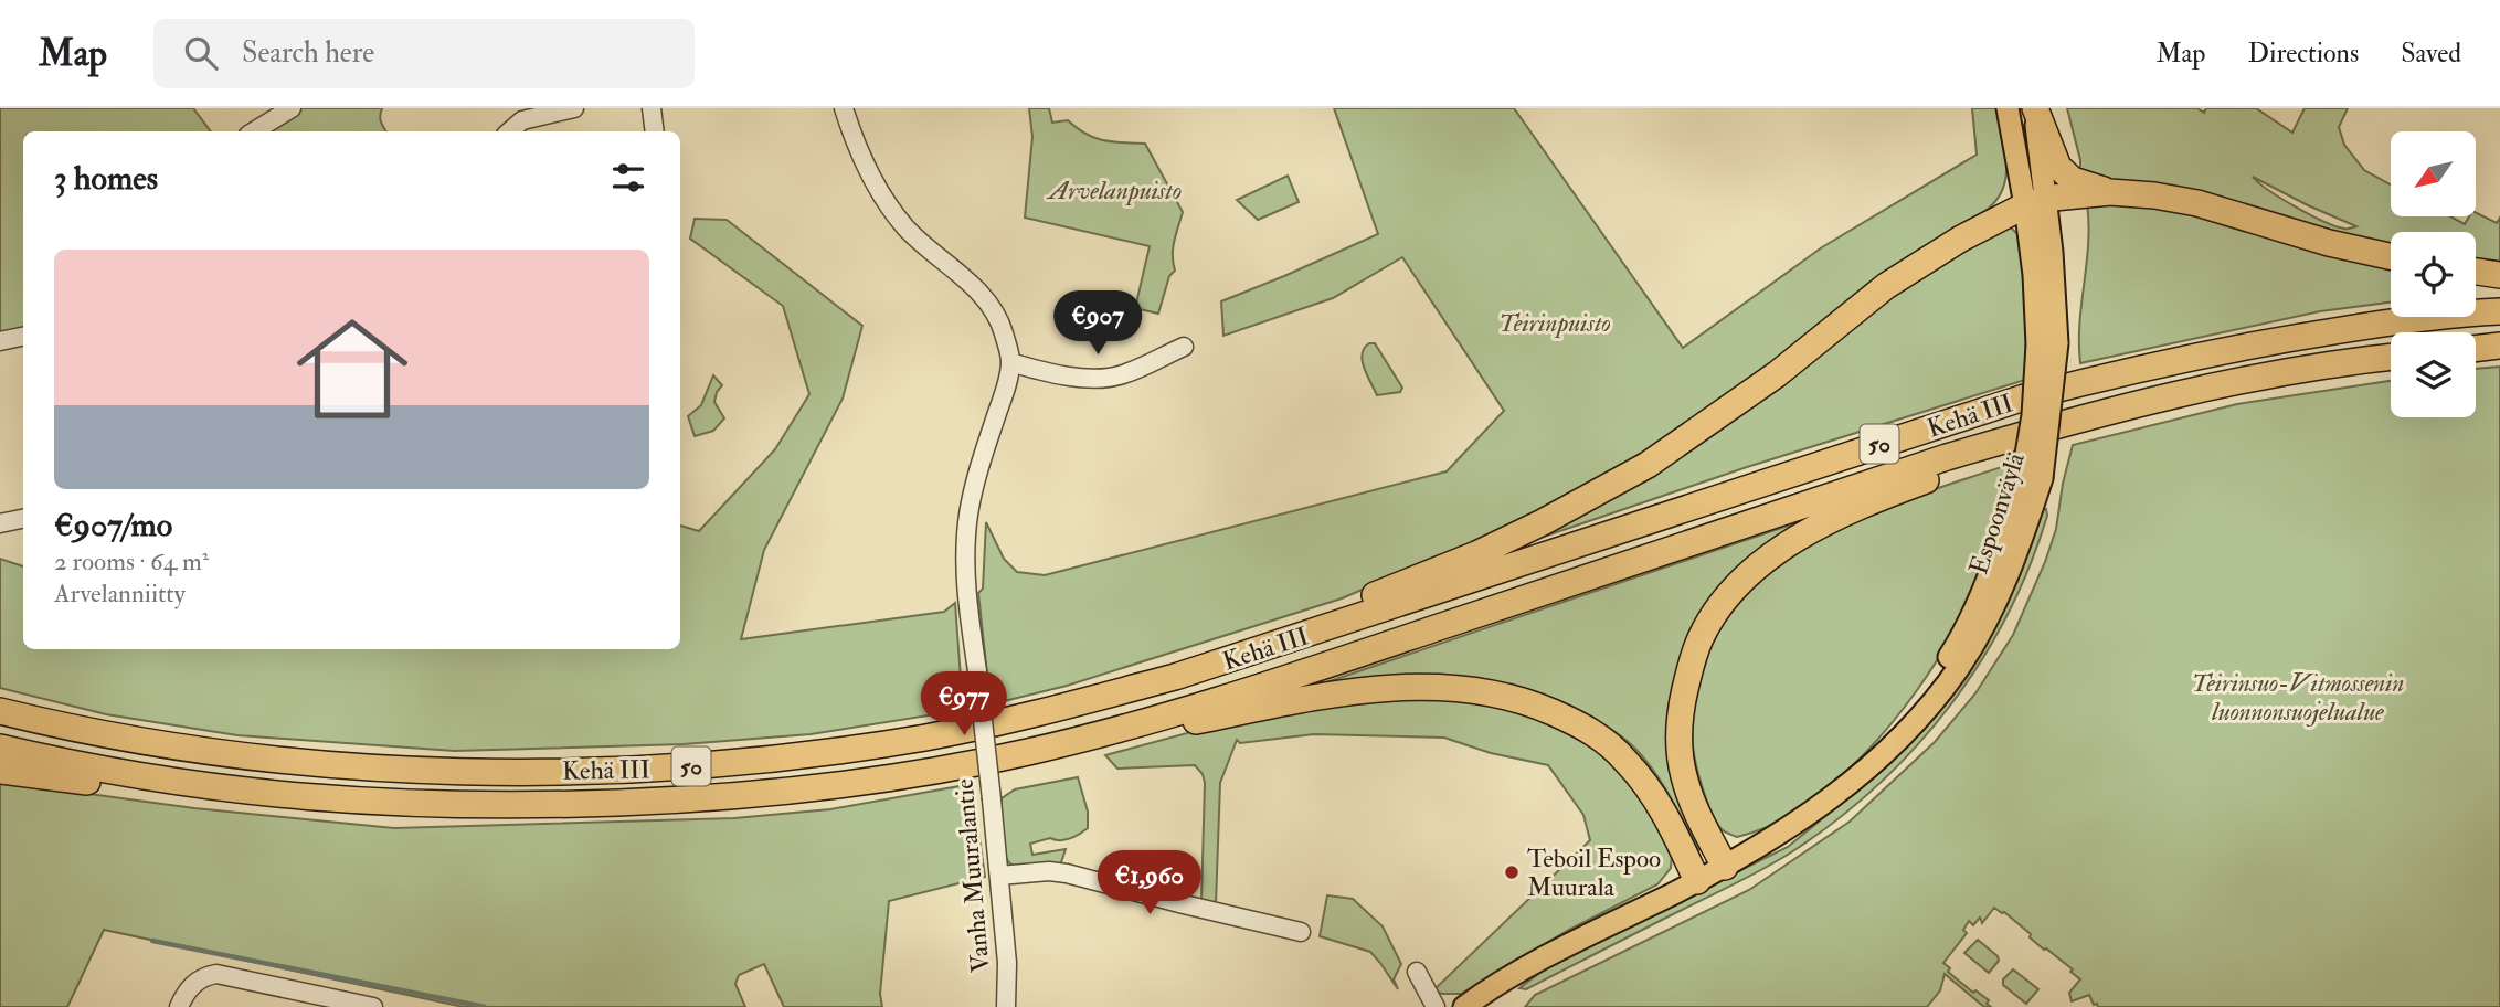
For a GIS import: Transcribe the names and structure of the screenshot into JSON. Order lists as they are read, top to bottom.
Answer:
{
  "streets": {
    "highway": ["Kehä III", "50"],
    "main road": ["Espoonväylä"],
    "street": ["Vanha Muuralantie"]
  },
  "parks": ["Arvelanpuisto", "Teirinpuisto", "Teirinsuo-Vitmossenin luonnonsuojelualue"],
  "places": ["Teboil Espoo Muurala"],
  "north": "bottom left",
  "page": {
    "header": "Map",
    "search": "Search here",
    "nav": ["Map", "Directions", "Saved"],
    "heading": "3 homes",
    "list": [
      {
        "name": "€907/mo",
        "note": "2 rooms · 64 m² · Arvelanniitty"
      }
    ],
    "price": ["€907", "€977", "€1,960"]
  }
}
